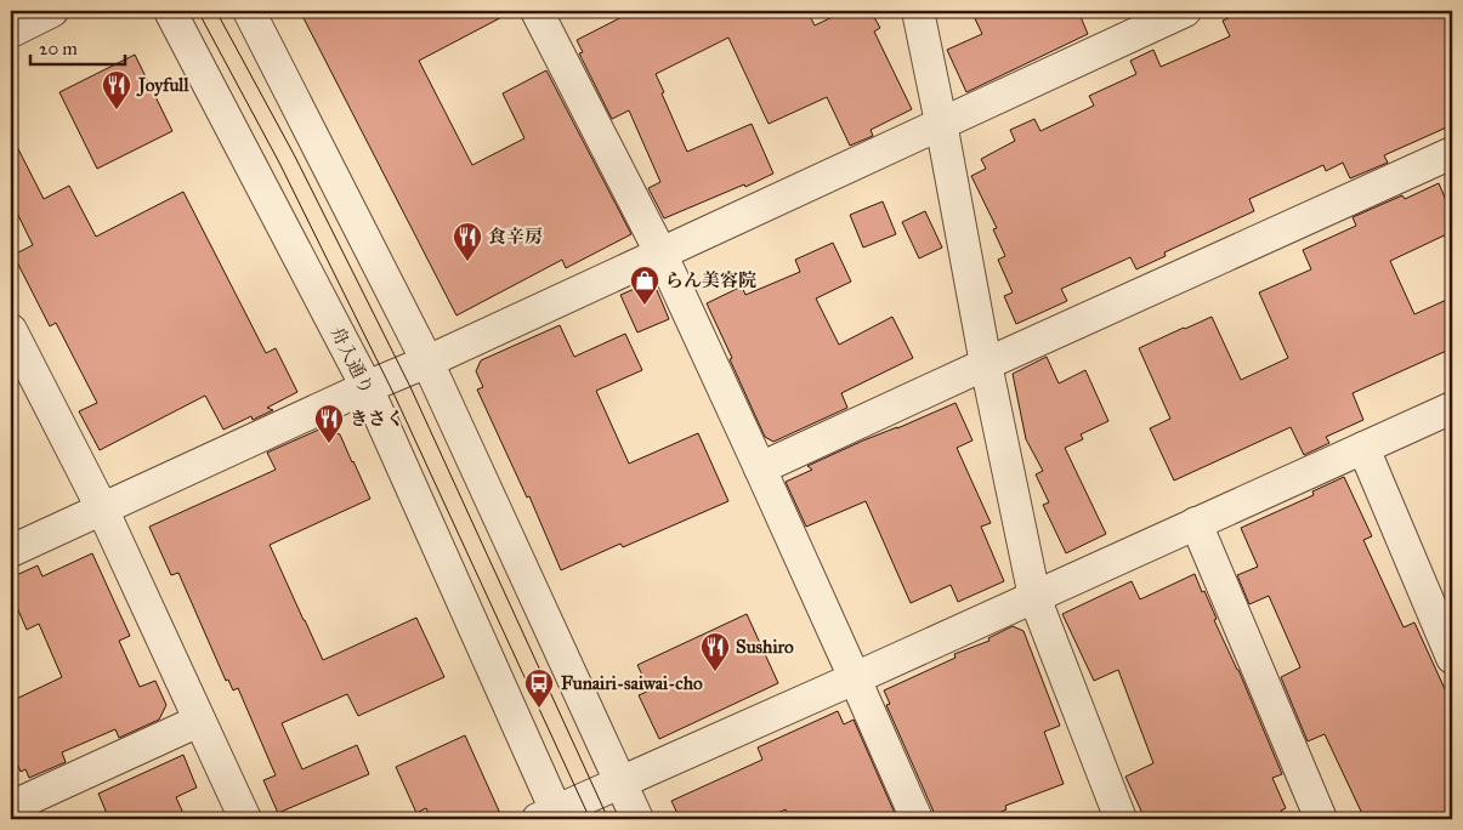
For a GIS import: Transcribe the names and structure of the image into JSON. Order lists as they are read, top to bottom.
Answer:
{
  "streets": {
    "street": ["舟入通り"]
  },
  "places": {
    "restaurant": [
      "Joyfull",
      "食辛房",
      "きさく",
      "Sushiro"
    ],
    "shop": ["らん美容院"],
    "bus stop": ["Funairi-saiwai-cho"]
  },
  "scale_bar": "20 m"
}
